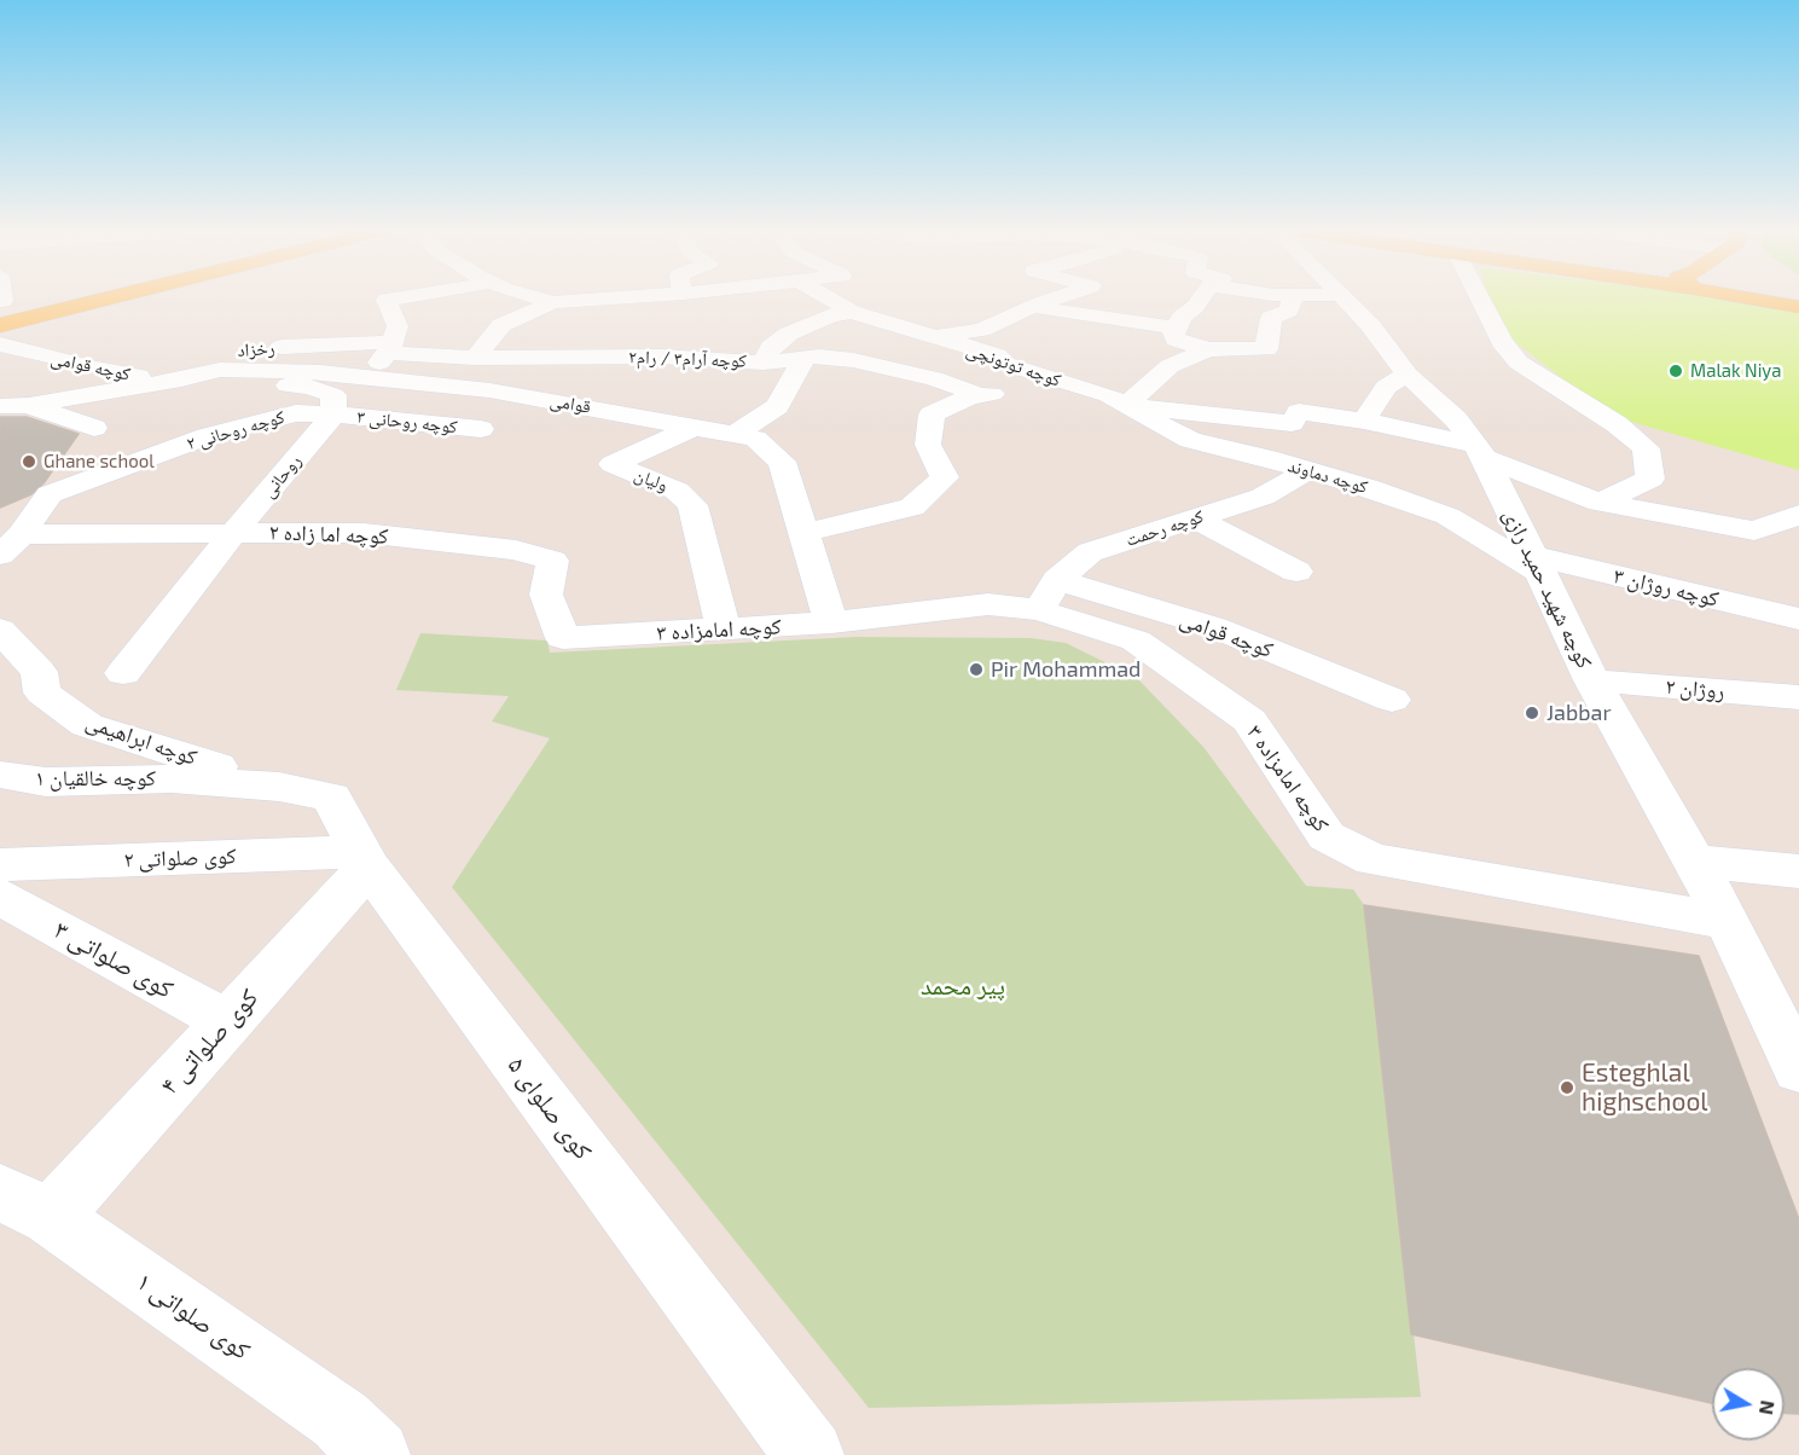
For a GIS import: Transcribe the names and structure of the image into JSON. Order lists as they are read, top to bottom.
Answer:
{
  "streets": {
    "street": [
      "رخزاد",
      "کوچه آرام۳ / رام۲",
      "کوچه توتونچی",
      "کوچه قوامی",
      "قوامی",
      "کوچه روحانی ۳",
      "کوچه روحانی ۲",
      "روحانی",
      "کوچه دماوند",
      "ولیان",
      "کوچه رحمت",
      "کوچه اما زاده ۲",
      "کوچه روژان ۳",
      "کوچه شهید حمید رازی",
      "کوچه امامزاده ۳",
      "روژان ۲",
      "کوچه ابراهیمی",
      "کوچه خالقیان ۱",
      "کوی صلواتی ۲",
      "کوی صلواتی ۳",
      "کوی صلواتی ۴",
      "کوی صلوای ۵",
      "کوی صلواتی ۱"
    ]
  },
  "crossings": [
    ["رخزاد", "کوچه آرام۳ / رام۲"],
    ["رخزاد", "کوچه قوامی"],
    ["کوچه توتونچی", "کوچه دماوند"],
    ["کوچه قوامی", "قوامی"],
    ["کوچه قوامی", "کوچه رحمت"],
    ["کوچه قوامی", "کوچه امامزاده ۳"],
    ["قوامی", "ولیان"],
    ["قوامی", "کوچه امامزاده ۳"],
    ["کوچه روحانی ۳", "کوچه روحانی ۲"],
    ["کوچه روحانی ۳", "روحانی"],
    ["کوچه روحانی ۲", "روحانی"],
    ["کوچه روحانی ۲", "کوچه اما زاده ۲"],
    ["روحانی", "کوچه اما زاده ۲"],
    ["کوچه دماوند", "کوچه رحمت"],
    ["کوچه دماوند", "کوچه روژان ۳"],
    ["کوچه دماوند", "کوچه شهید حمید رازی"],
    ["ولیان", "کوچه امامزاده ۳"],
    ["کوچه رحمت", "کوچه امامزاده ۳"],
    ["کوچه اما زاده ۲", "کوچه امامزاده ۳"],
    ["کوچه روژان ۳", "کوچه شهید حمید رازی"],
    ["کوچه شهید حمید رازی", "کوچه امامزاده ۳"],
    ["کوچه شهید حمید رازی", "روژان ۲"],
    ["کوچه ابراهیمی", "کوچه خالقیان ۱"],
    ["کوچه ابراهیمی", "کوی صلوای ۵"],
    ["کوچه خالقیان ۱", "کوی صلوای ۵"],
    ["کوی صلواتی ۲", "کوی صلواتی ۴"],
    ["کوی صلواتی ۲", "کوی صلوای ۵"],
    ["کوی صلواتی ۳", "کوی صلواتی ۴"],
    ["کوی صلواتی ۴", "کوی صلوای ۵"],
    ["کوی صلواتی ۴", "کوی صلواتی ۱"]
  ],
  "parks": ["پیر محمد"],
  "places": [
    "Malak Niya",
    "Ghane school",
    "Pir Mohammad",
    "Jabbar",
    "Esteghlal highschool"
  ],
  "north": "right"
}
